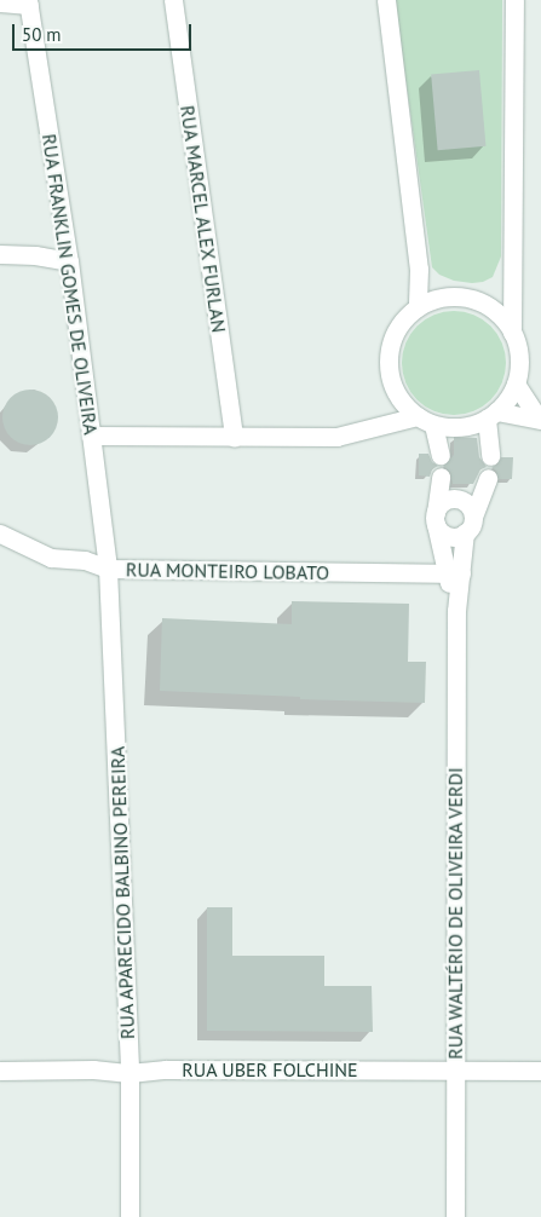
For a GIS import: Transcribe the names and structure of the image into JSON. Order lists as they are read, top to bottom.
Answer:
{
  "streets": {
    "street": [
      "RUA MARCEL ALEX FURLAN",
      "RUA FRANKLIN GOMES DE OLIVEIRA",
      "RUA MONTEIRO LOBATO",
      "RUA APARECIDO BALBINO PEREIRA",
      "RUA WALTÉRIO DE OLIVEIRA VERDI",
      "RUA UBER FOLCHINE"
    ]
  },
  "crossings": [
    ["RUA FRANKLIN GOMES DE OLIVEIRA", "RUA MONTEIRO LOBATO"],
    ["RUA FRANKLIN GOMES DE OLIVEIRA", "RUA APARECIDO BALBINO PEREIRA"],
    ["RUA MONTEIRO LOBATO", "RUA APARECIDO BALBINO PEREIRA"],
    ["RUA MONTEIRO LOBATO", "RUA WALTÉRIO DE OLIVEIRA VERDI"],
    ["RUA APARECIDO BALBINO PEREIRA", "RUA UBER FOLCHINE"],
    ["RUA WALTÉRIO DE OLIVEIRA VERDI", "RUA UBER FOLCHINE"]
  ],
  "scale_bar": "50 m"
}
